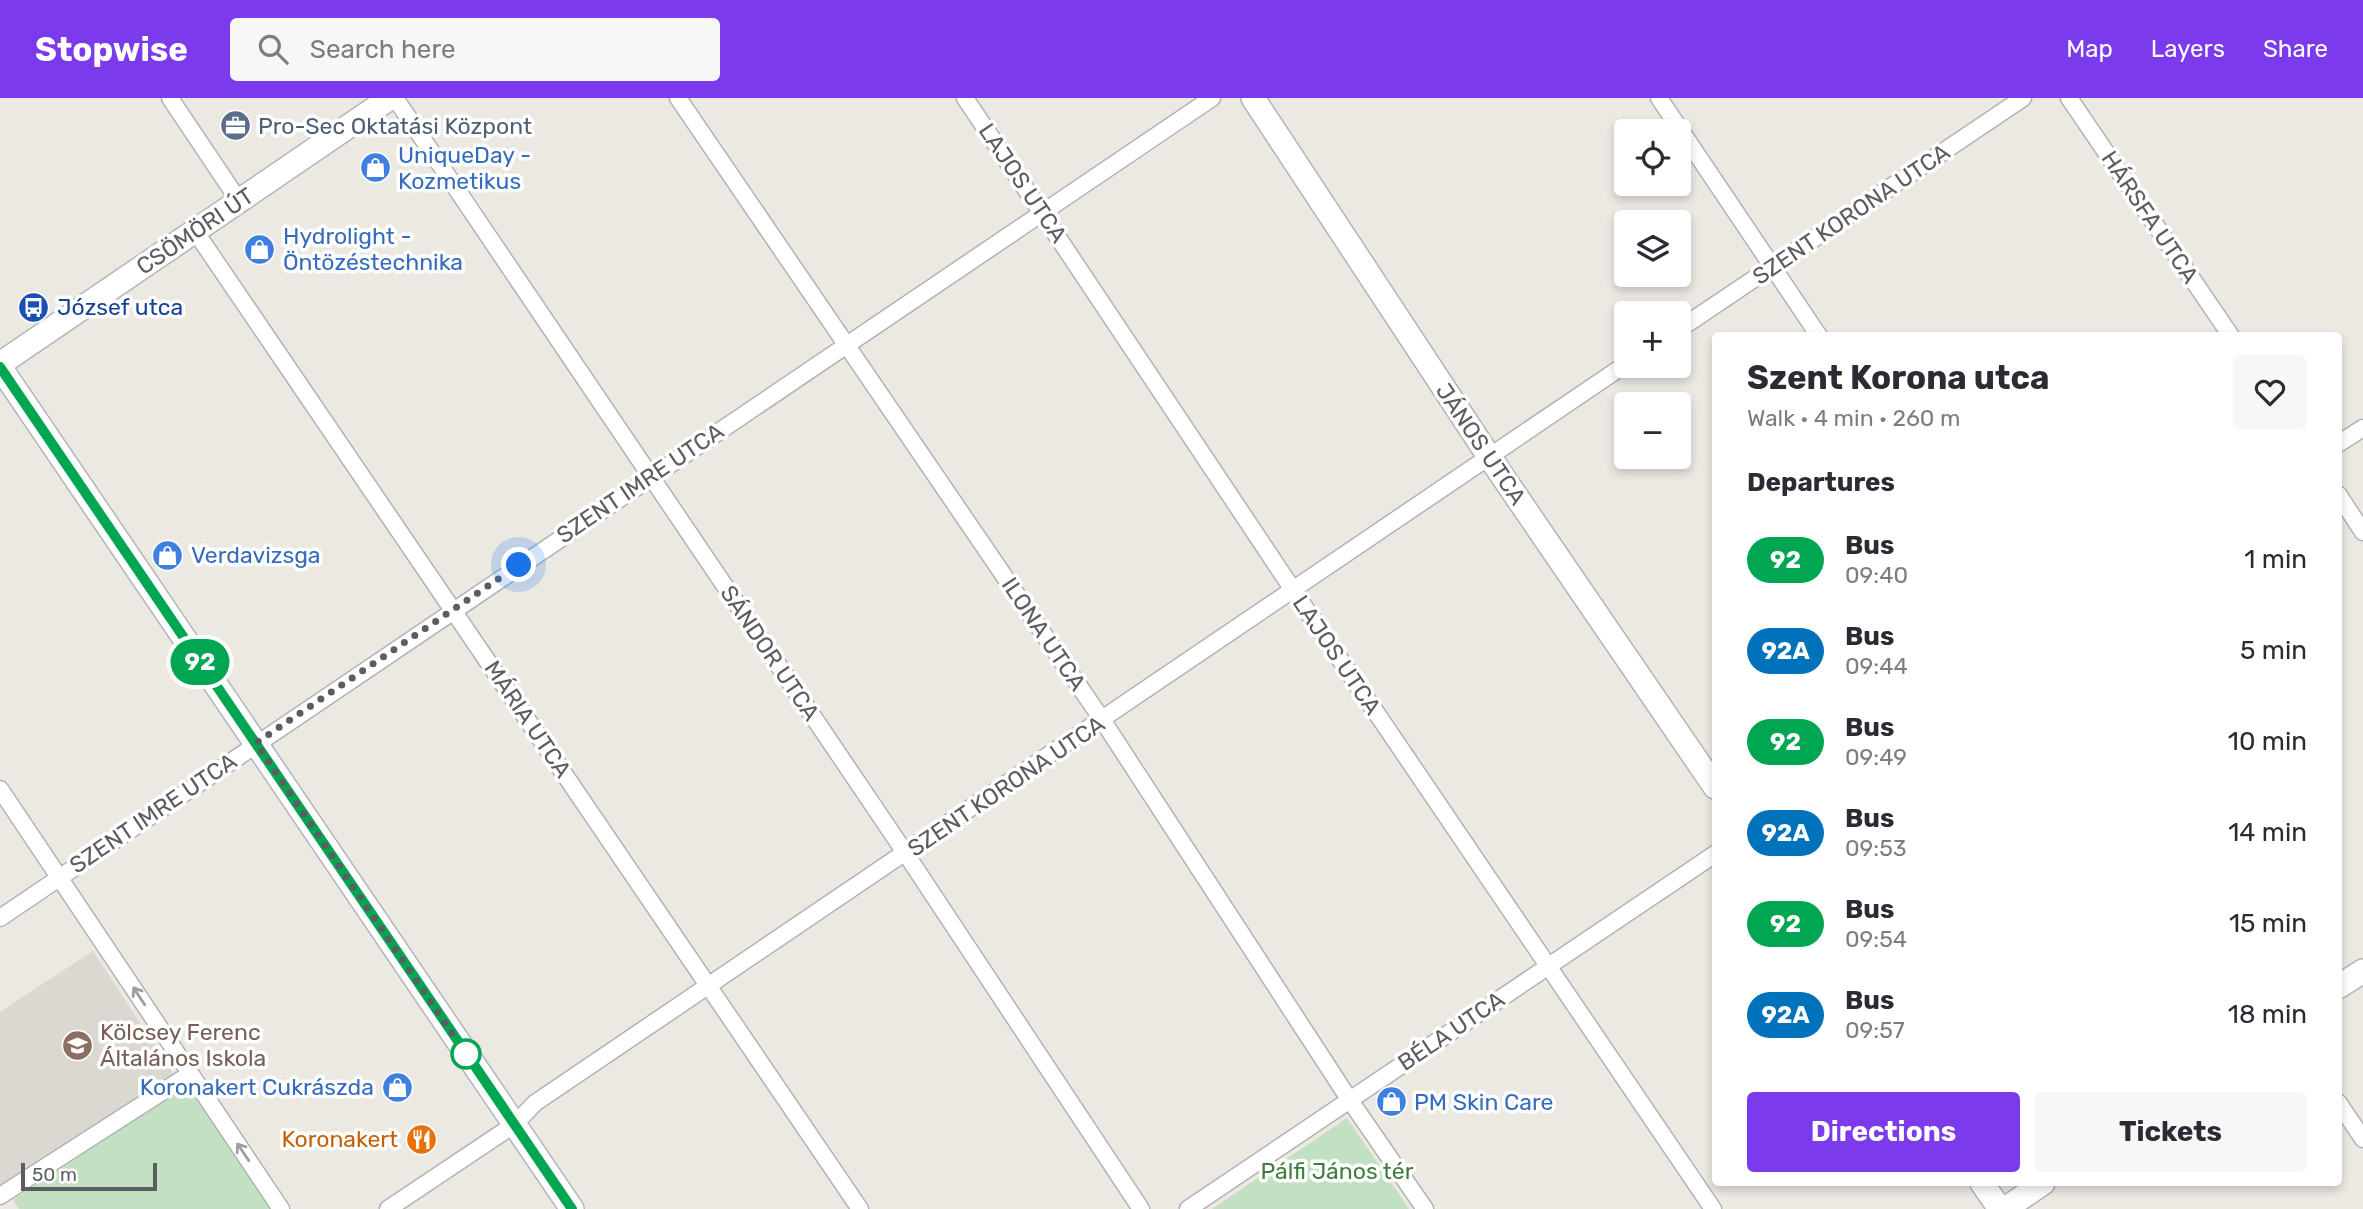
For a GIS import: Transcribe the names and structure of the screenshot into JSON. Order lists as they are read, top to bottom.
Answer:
{
  "streets": {
    "street": [
      "LAJOS UTCA",
      "SZENT KORONA UTCA",
      "HÁRSFA UTCA",
      "CSÖMÖRI ÚT",
      "JÁNOS UTCA",
      "SZENT IMRE UTCA",
      "ILONA UTCA",
      "SÁNDOR UTCA",
      "MÁRIA UTCA",
      "BÉLA UTCA"
    ]
  },
  "crossings": [
    ["LAJOS UTCA", "SZENT KORONA UTCA"],
    ["LAJOS UTCA", "SZENT IMRE UTCA"],
    ["LAJOS UTCA", "BÉLA UTCA"],
    ["SZENT KORONA UTCA", "JÁNOS UTCA"],
    ["SZENT KORONA UTCA", "ILONA UTCA"],
    ["SZENT KORONA UTCA", "SÁNDOR UTCA"],
    ["SZENT KORONA UTCA", "MÁRIA UTCA"],
    ["CSÖMÖRI ÚT", "SÁNDOR UTCA"],
    ["CSÖMÖRI ÚT", "MÁRIA UTCA"],
    ["SZENT IMRE UTCA", "ILONA UTCA"],
    ["SZENT IMRE UTCA", "SÁNDOR UTCA"],
    ["SZENT IMRE UTCA", "MÁRIA UTCA"],
    ["ILONA UTCA", "BÉLA UTCA"]
  ],
  "parks": ["Pálfi János tér"],
  "places": {
    "office": ["Pro-Sec Oktatási Központ"],
    "shop": [
      "UniqueDay - Kozmetikus",
      "Hydrolight - Öntözéstechnika",
      "Verdavizsga",
      "Koronakert Cukrászda",
      "PM Skin Care"
    ],
    "bus stop": ["József utca"],
    "school or university": ["Kölcsey Ferenc Általános Iskola"],
    "restaurant": ["Koronakert"]
  },
  "lines": ["bus line 92"],
  "scale_bar": "50 m",
  "page": {
    "header": "Stopwise",
    "search": "Search here",
    "nav": ["Map", "Layers", "Share"],
    "on_map": "92",
    "map_buttons": ["+", "−"],
    "heading": [
      ["Szent Korona utca", "Walk · 4 min · 260 m"],
      "Departures"
    ],
    "list": [
      {
        "mark": "92",
        "name": "Bus",
        "note": "09:40",
        "value": "1 min"
      },
      {
        "mark": "92A",
        "name": "Bus",
        "note": "09:44",
        "value": "5 min"
      },
      {
        "mark": "92",
        "name": "Bus",
        "note": "09:49",
        "value": "10 min"
      },
      {
        "mark": "92A",
        "name": "Bus",
        "note": "09:53",
        "value": "14 min"
      },
      {
        "mark": "92",
        "name": "Bus",
        "note": "09:54",
        "value": "15 min"
      },
      {
        "mark": "92A",
        "name": "Bus",
        "note": "09:57",
        "value": "18 min"
      }
    ],
    "buttons": ["Directions", "Tickets"],
    "scale": "50 m"
  }
}
